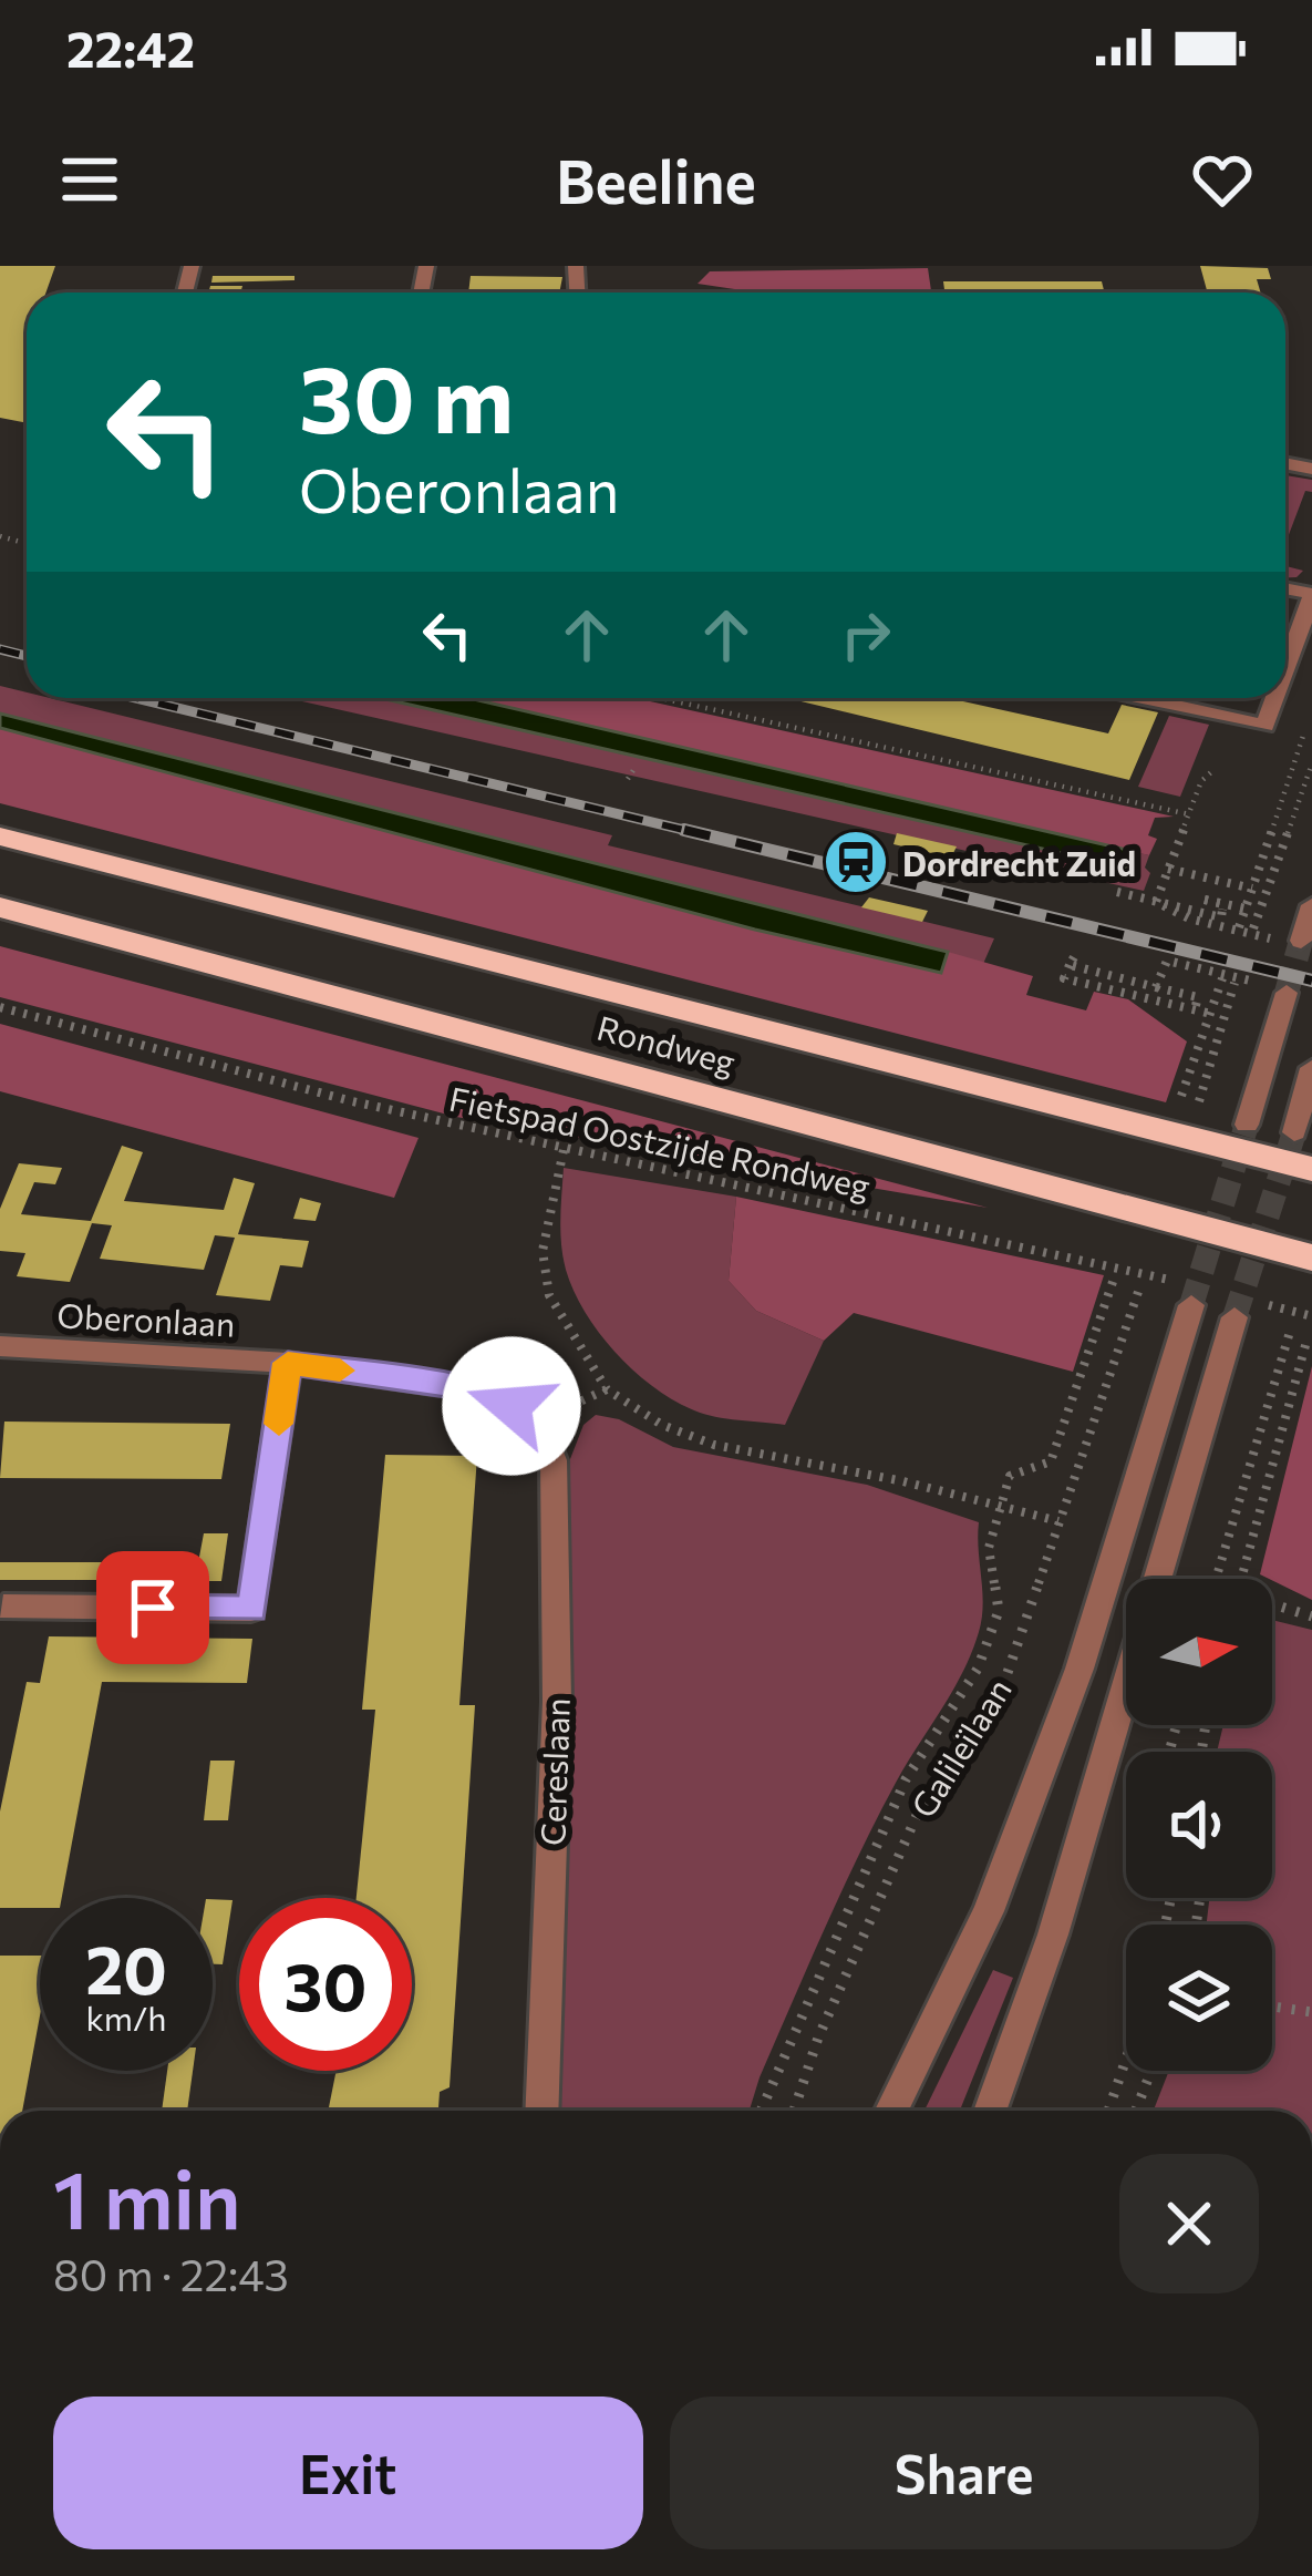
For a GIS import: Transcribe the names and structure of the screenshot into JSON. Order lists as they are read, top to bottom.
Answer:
{
  "streets": {
    "highway": ["Rondweg"],
    "street": ["Oberonlaan", "Galileïlaan", "Cereslaan"],
    "path": ["Fietspad Oostzijde Rondweg"]
  },
  "crossings": [
    ["Fietspad Oostzijde Rondweg", "Galileïlaan"],
    ["Oberonlaan", "Cereslaan"]
  ],
  "places": {
    "station": ["Dordrecht Zuid"]
  },
  "north": "right",
  "page": {
    "status": "22:42",
    "header": "Beeline",
    "turn": ["30 m", "Oberonlaan"],
    "speed": "20 km/h",
    "limit": "30",
    "heading": ["1 min", "80 m · 22:43"],
    "buttons": ["Exit", "Share"]
  }
}
